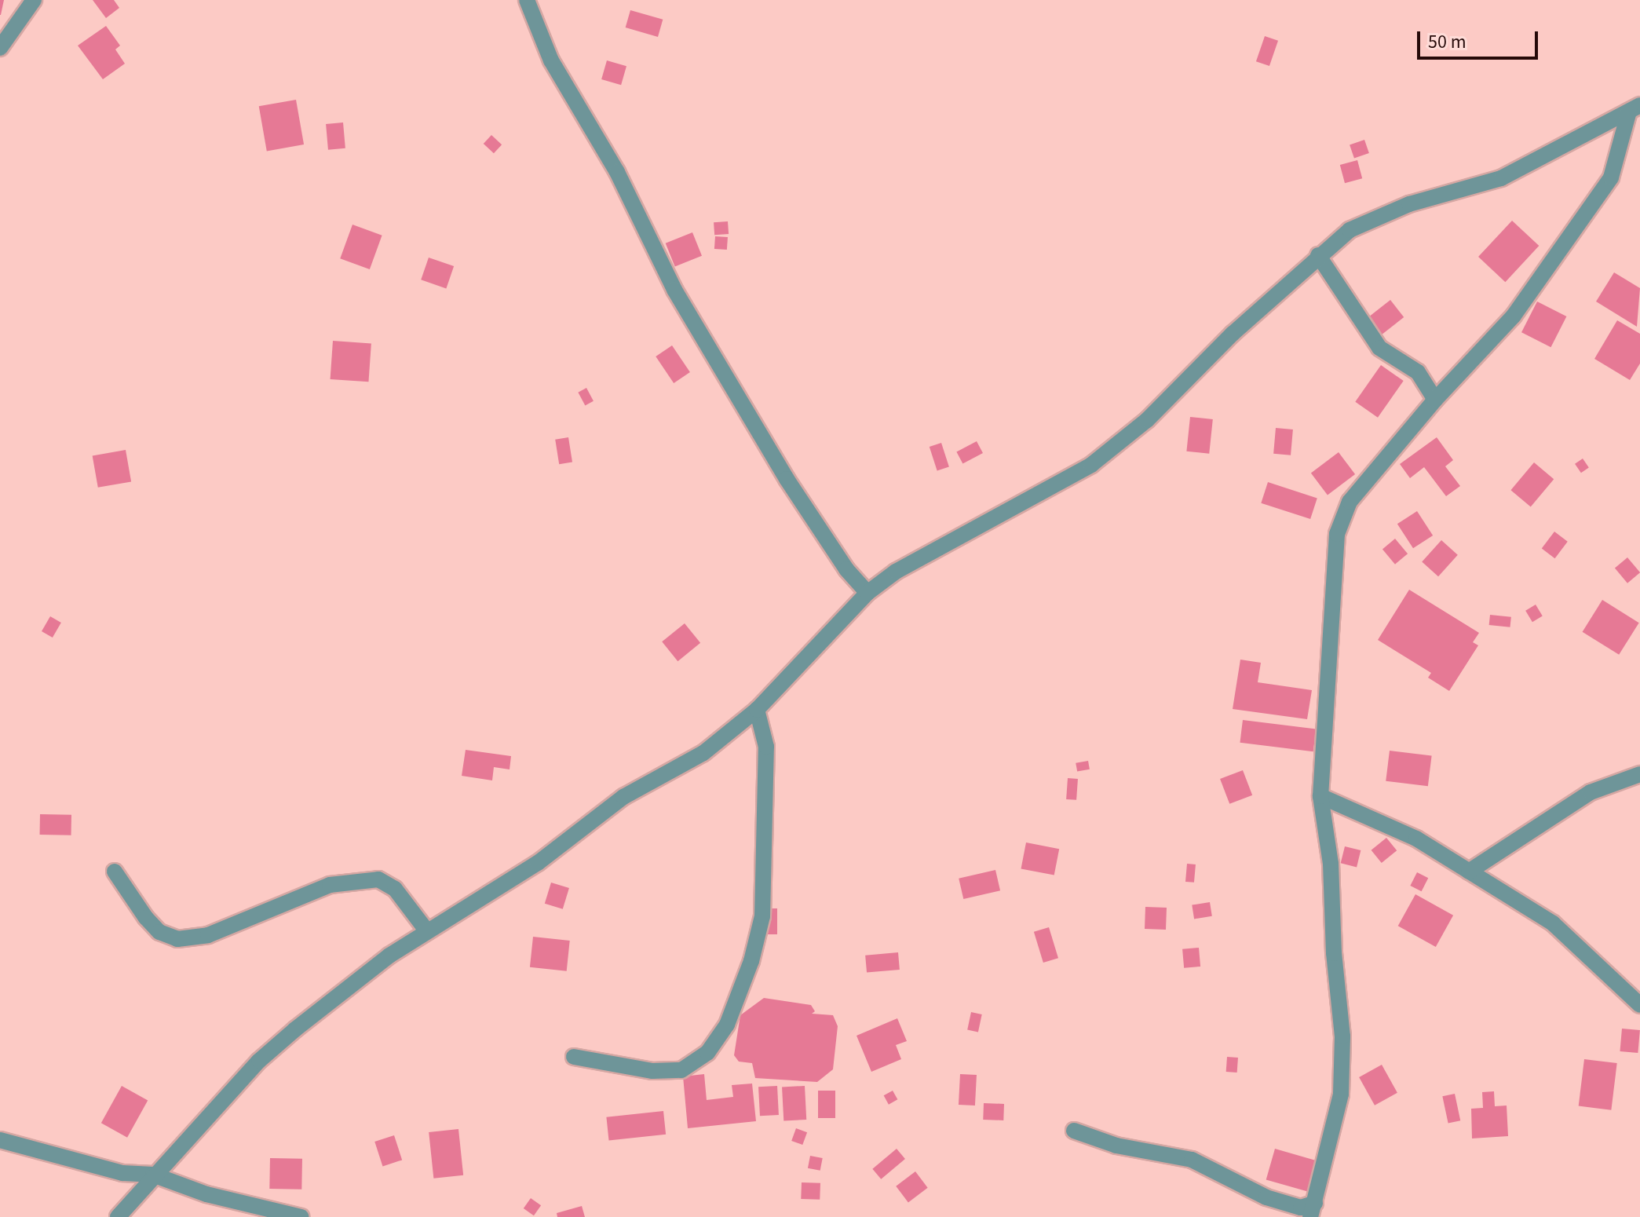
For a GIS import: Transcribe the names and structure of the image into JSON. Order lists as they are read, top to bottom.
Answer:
{
  "scale_bar": "50 m"
}
